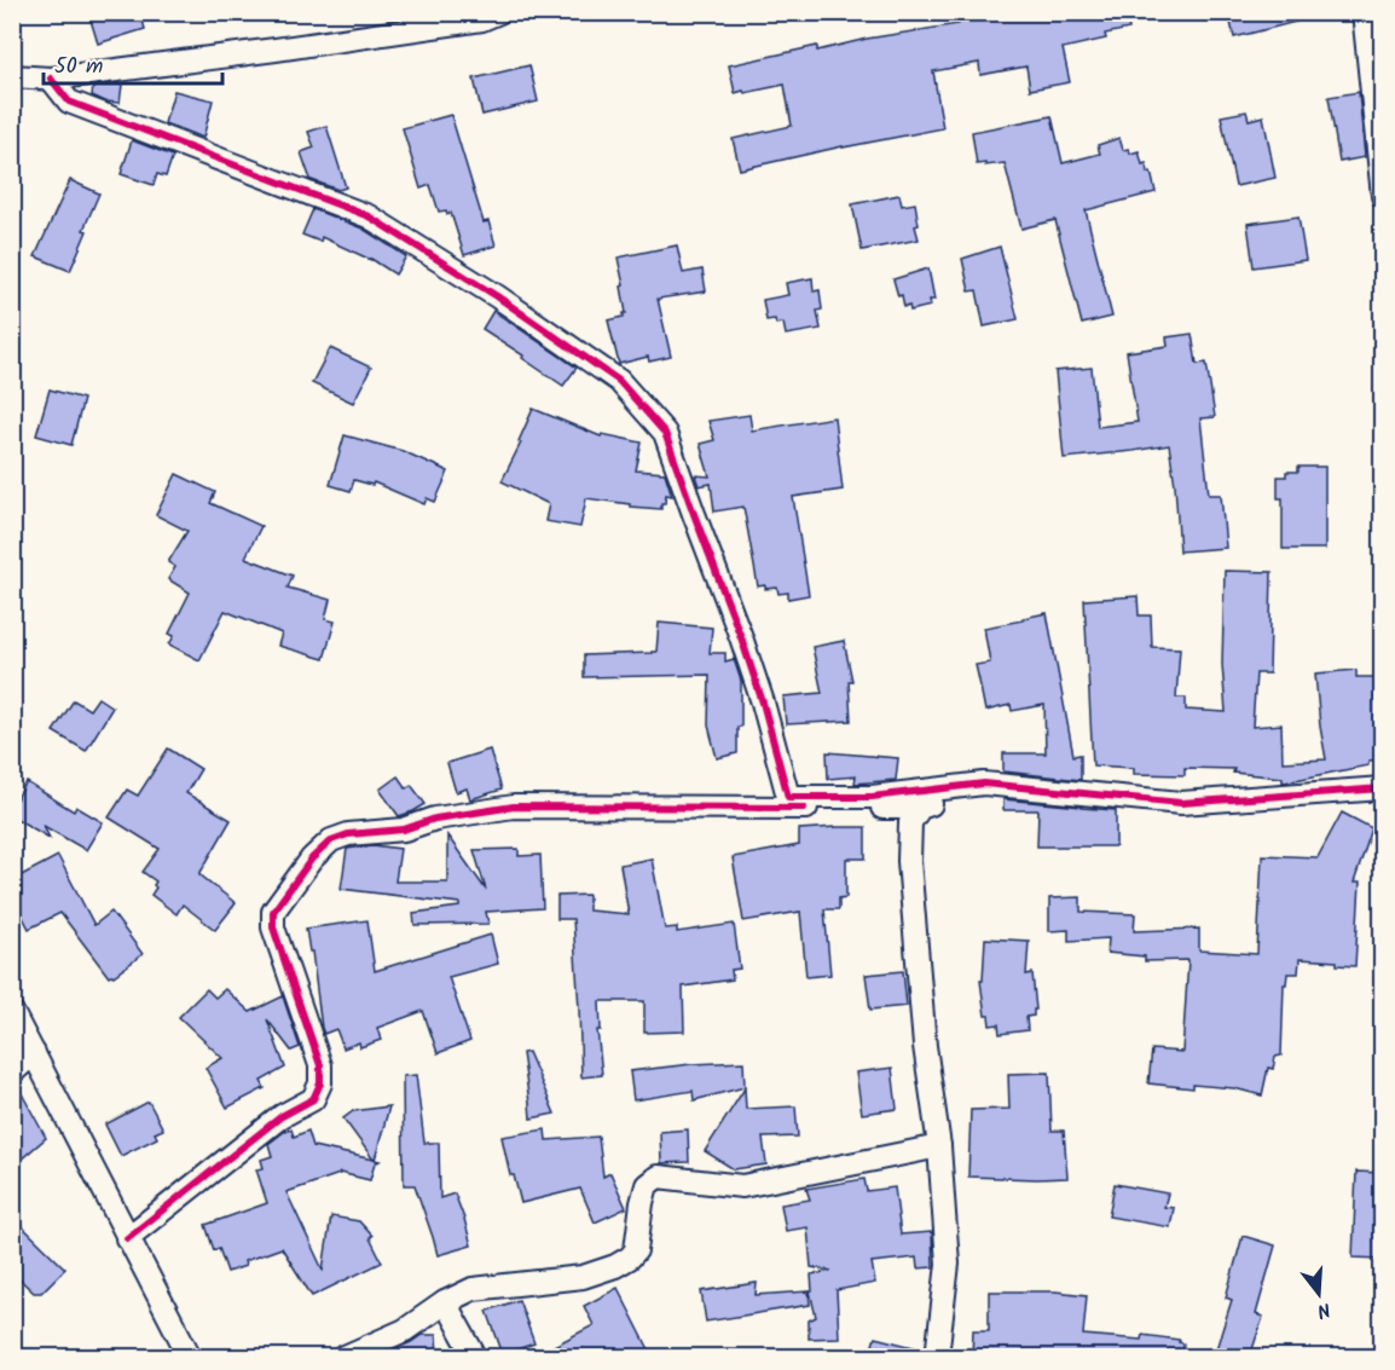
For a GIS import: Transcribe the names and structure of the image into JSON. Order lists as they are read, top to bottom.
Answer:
{
  "scale_bar": "50 m",
  "north": "bottom"
}
